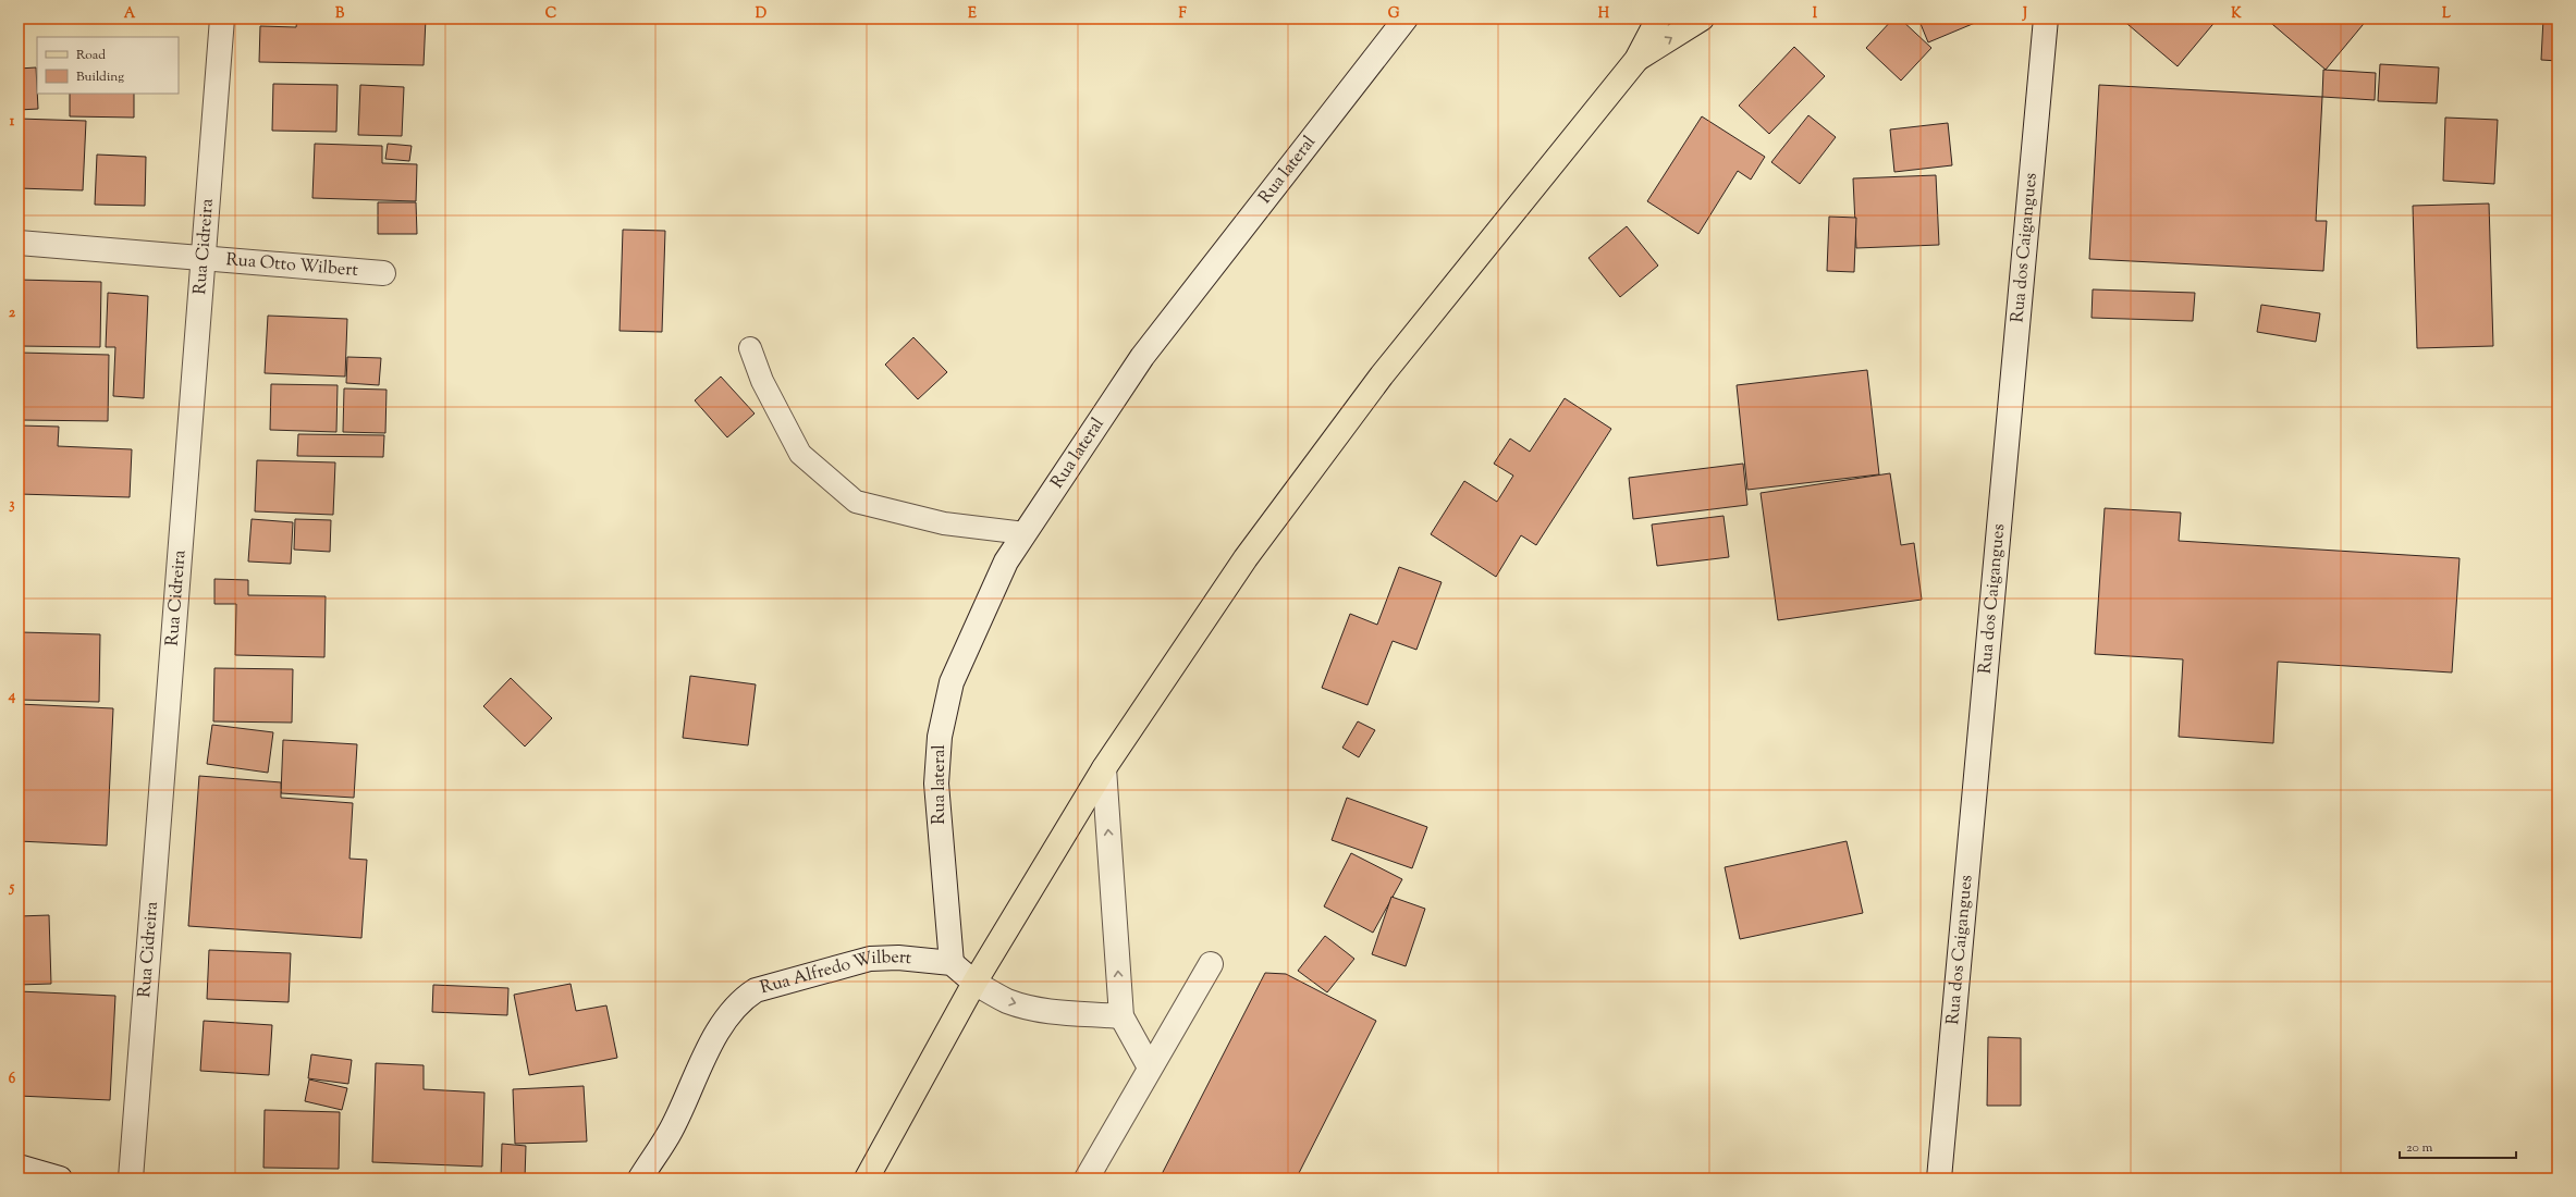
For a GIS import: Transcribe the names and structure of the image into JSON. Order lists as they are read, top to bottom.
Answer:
{
  "streets": {
    "street": [
      "Rua lateral",
      "Rua Cidreira",
      "Rua dos Caigangues",
      "Rua Otto Wilbert",
      "Rua Alfredo Wilbert"
    ]
  },
  "crossings": [
    ["Rua lateral", "Rua Alfredo Wilbert"],
    ["Rua Cidreira", "Rua Otto Wilbert"]
  ],
  "legend": ["Road", "Building"],
  "scale_bar": "20 m",
  "grid": {
    "columns": [
      "A",
      "B",
      "C",
      "D",
      "E",
      "F",
      "G",
      "H",
      "I",
      "J",
      "K",
      "L"
    ],
    "rows": [
      "1",
      "2",
      "3",
      "4",
      "5",
      "6"
    ]
  }
}
